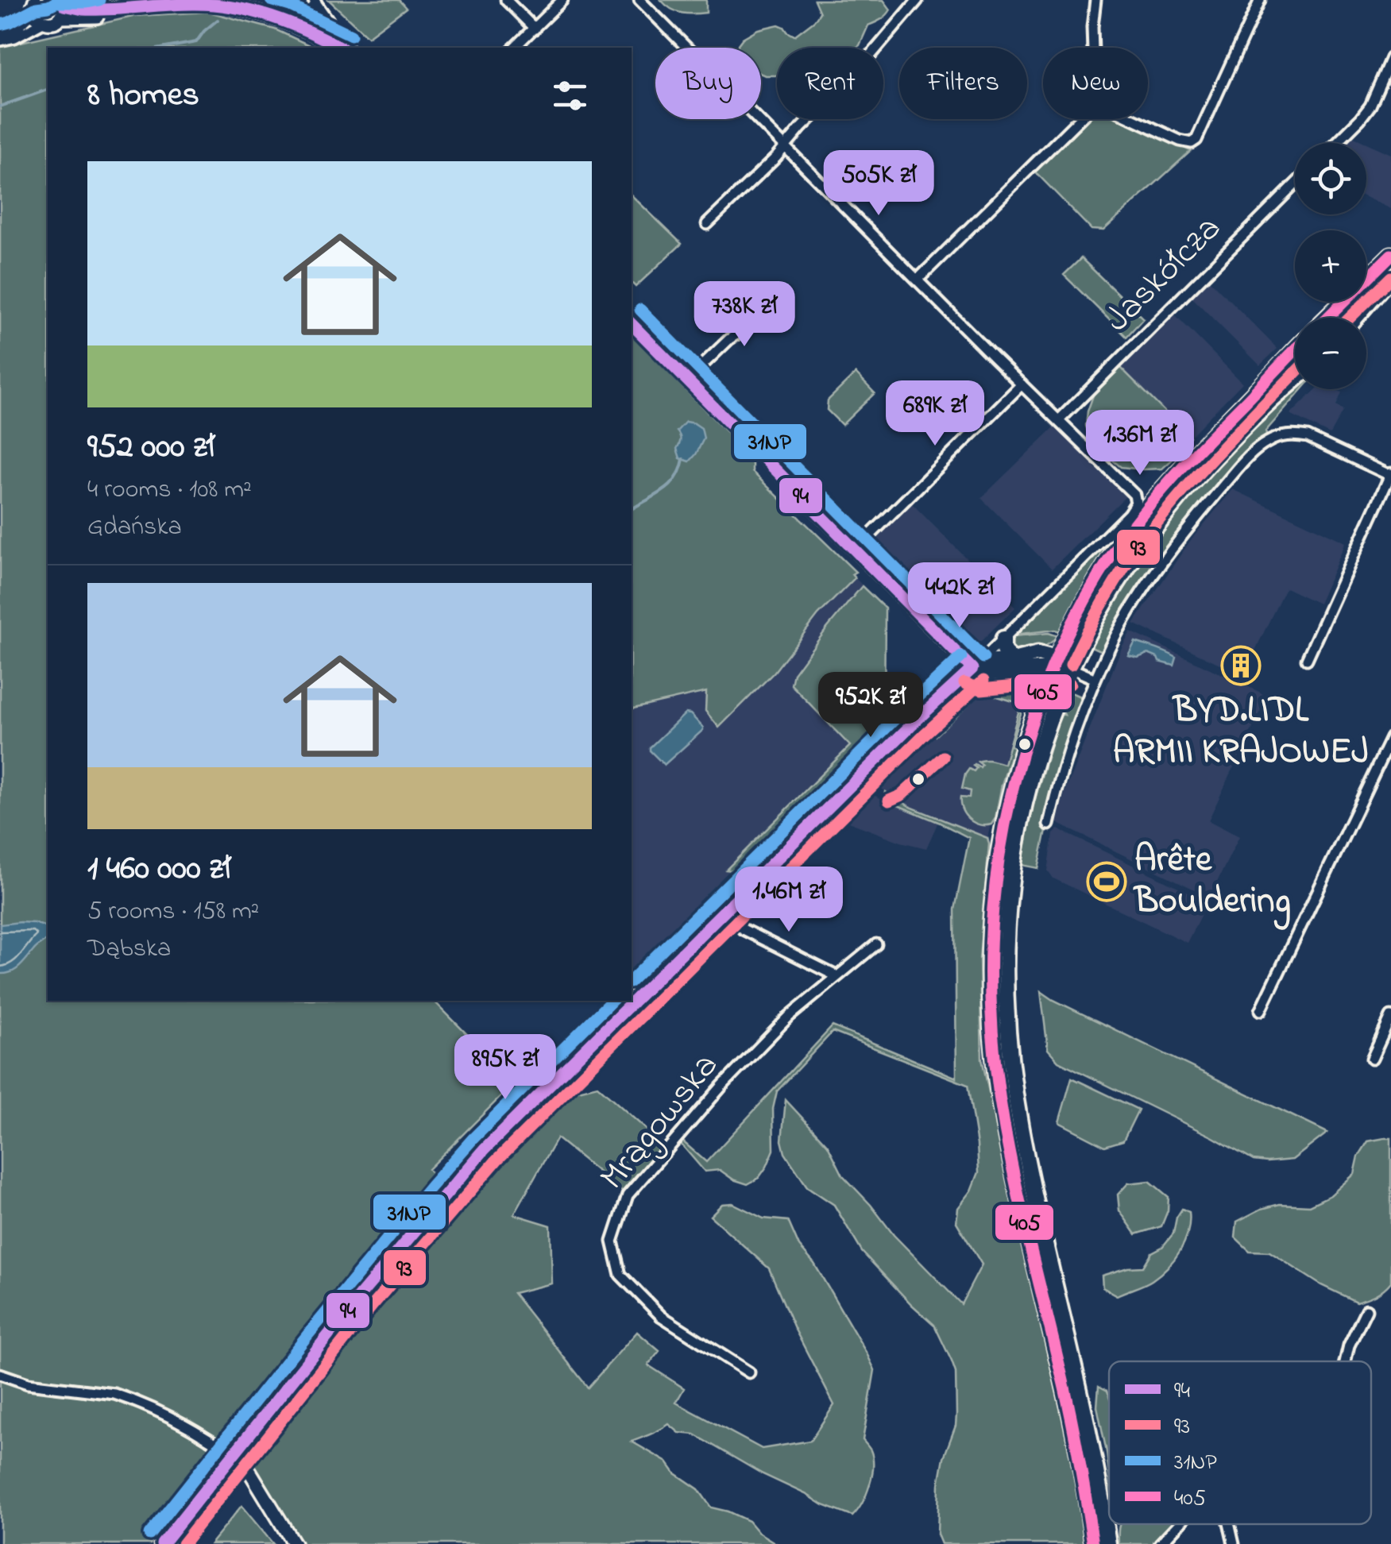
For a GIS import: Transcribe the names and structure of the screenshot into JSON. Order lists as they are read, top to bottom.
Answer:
{
  "streets": {
    "street": ["Jaskółcza", "Mrągowska"]
  },
  "places": {
    "building": ["BYD.LIDL ARMII KRAJOWEJ"],
    "sports": ["Arête Bouldering"]
  },
  "lines": [
    "transit line 94",
    "transit line 31NP",
    "transit line 405",
    "transit line 93"
  ],
  "legend": [
    "94",
    "93",
    "31NP",
    "405"
  ],
  "page": {
    "chip": [
      "Buy",
      "Rent",
      "Filters",
      "New"
    ],
    "heading": "8 homes",
    "map_buttons": ["+", "−"],
    "list": [
      {
        "name": "952 000 zł",
        "note": "4 rooms · 108 m² · Gdańska"
      },
      {
        "name": "1 460 000 zł",
        "note": "5 rooms · 158 m² · Dąbska"
      }
    ],
    "price": [
      "505K zł",
      "738K zł",
      "689K zł",
      "1.36M zł",
      "442K zł",
      "952K zł",
      "1.46M zł",
      "895K zł"
    ]
  }
}
